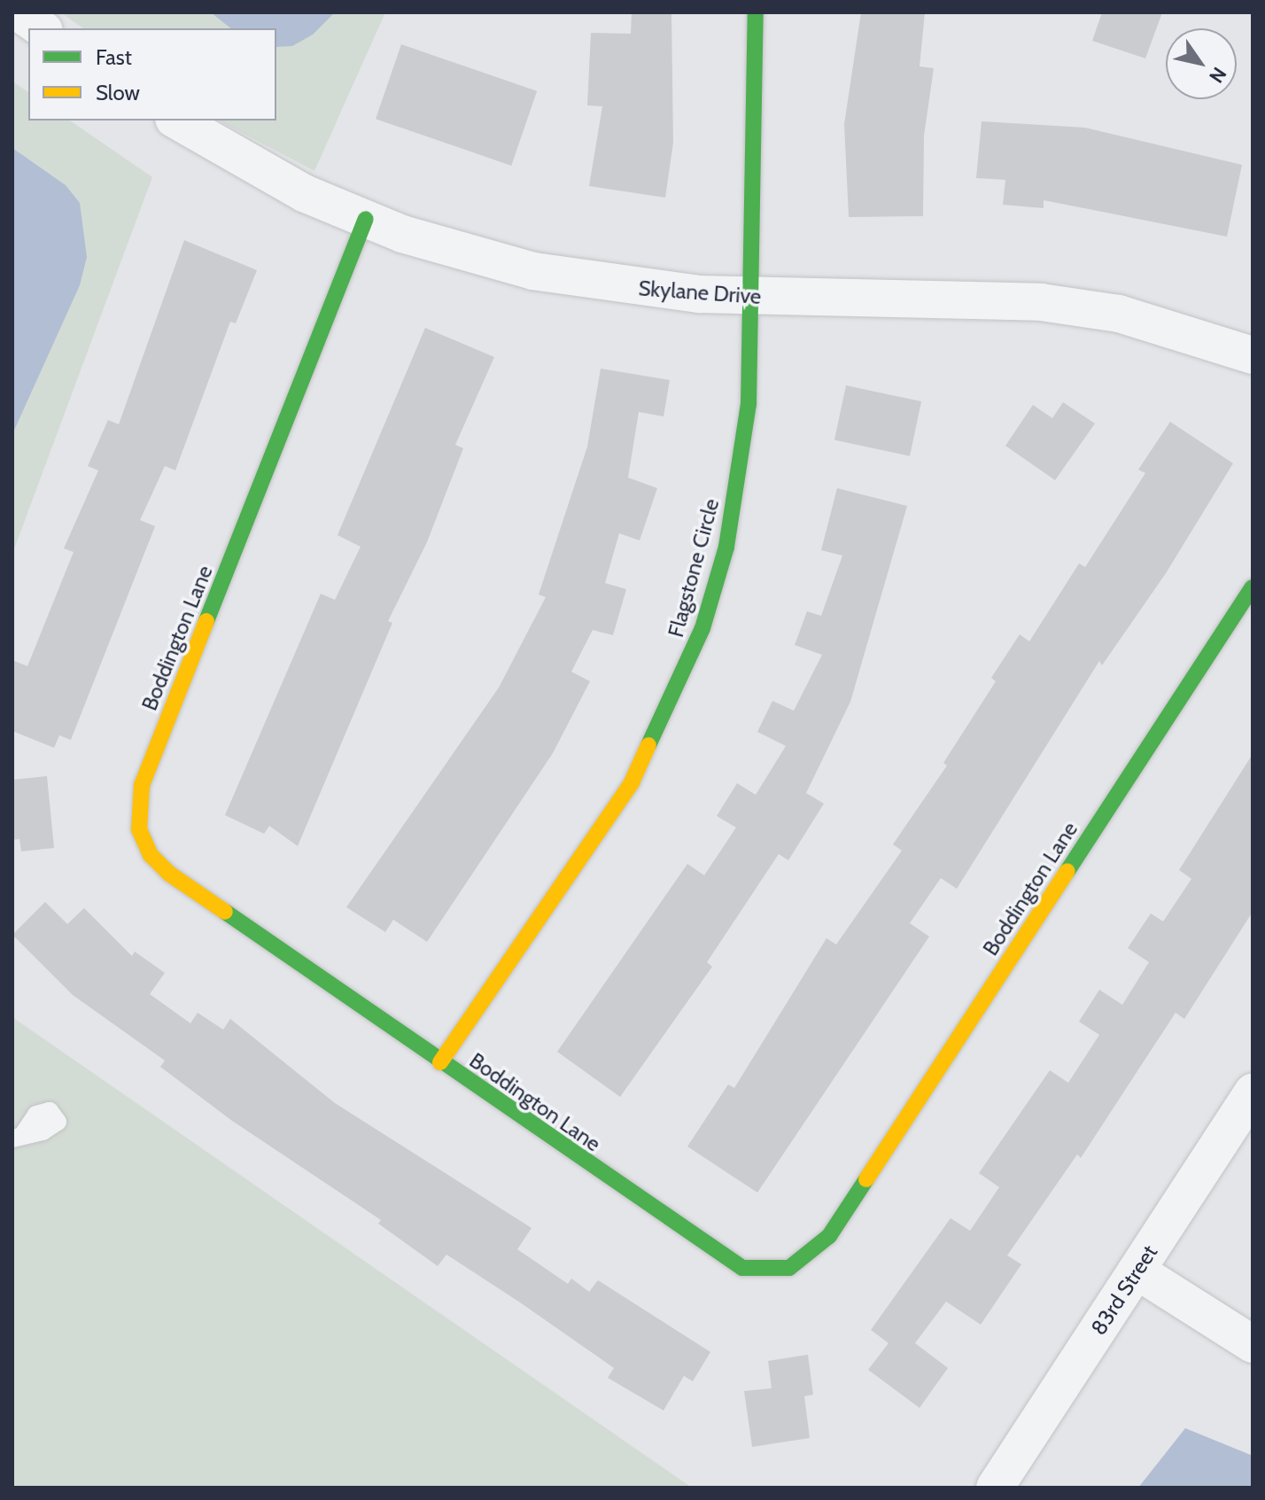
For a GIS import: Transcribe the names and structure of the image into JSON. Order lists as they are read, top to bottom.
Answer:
{
  "streets": {
    "street": [
      "Skylane Drive",
      "Flagstone Circle",
      "Boddington Lane",
      "83rd Street"
    ]
  },
  "crossings": [
    ["Skylane Drive", "Flagstone Circle"],
    ["Skylane Drive", "Boddington Lane"],
    ["Flagstone Circle", "Boddington Lane"]
  ],
  "legend": ["Fast", "Slow"],
  "north": "bottom right"
}
